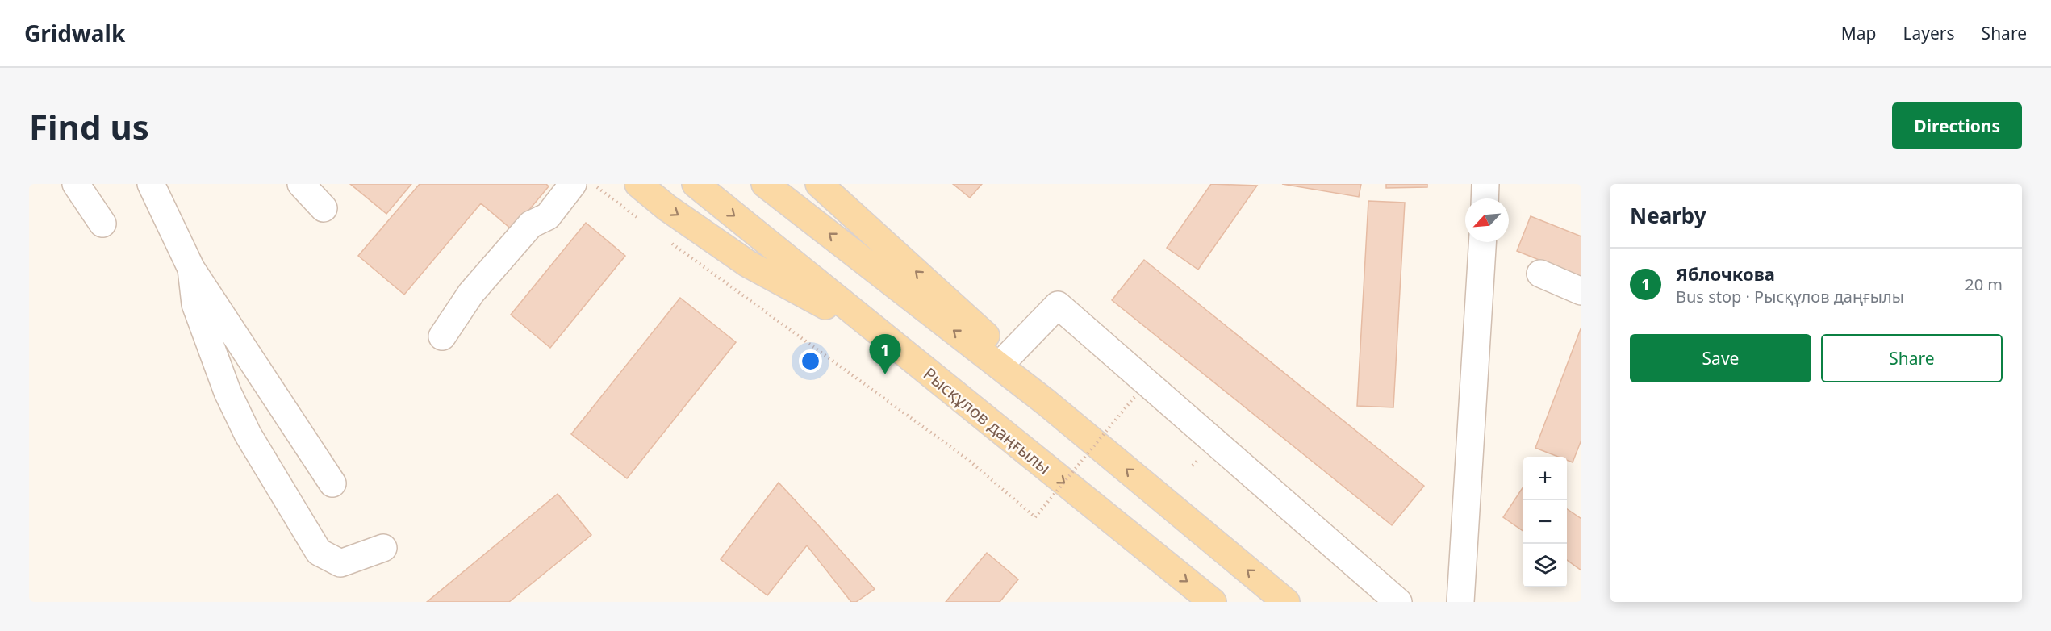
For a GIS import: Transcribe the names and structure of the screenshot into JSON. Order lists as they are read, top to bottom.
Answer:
{
  "streets": {
    "main road": ["Рысқұлов даңғылы"]
  },
  "north": "bottom left",
  "page": {
    "header": "Gridwalk",
    "nav": ["Map", "Layers", "Share"],
    "buttons": [
      "Directions",
      ["Save", "Share"]
    ],
    "title": "Find us",
    "heading": "Nearby",
    "list": [
      {
        "mark": "1",
        "name": "Яблочкова",
        "note": "Bus stop · Рысқұлов даңғылы",
        "value": "20 m"
      }
    ],
    "pins": "1",
    "map_buttons": ["+", "−"]
  }
}
